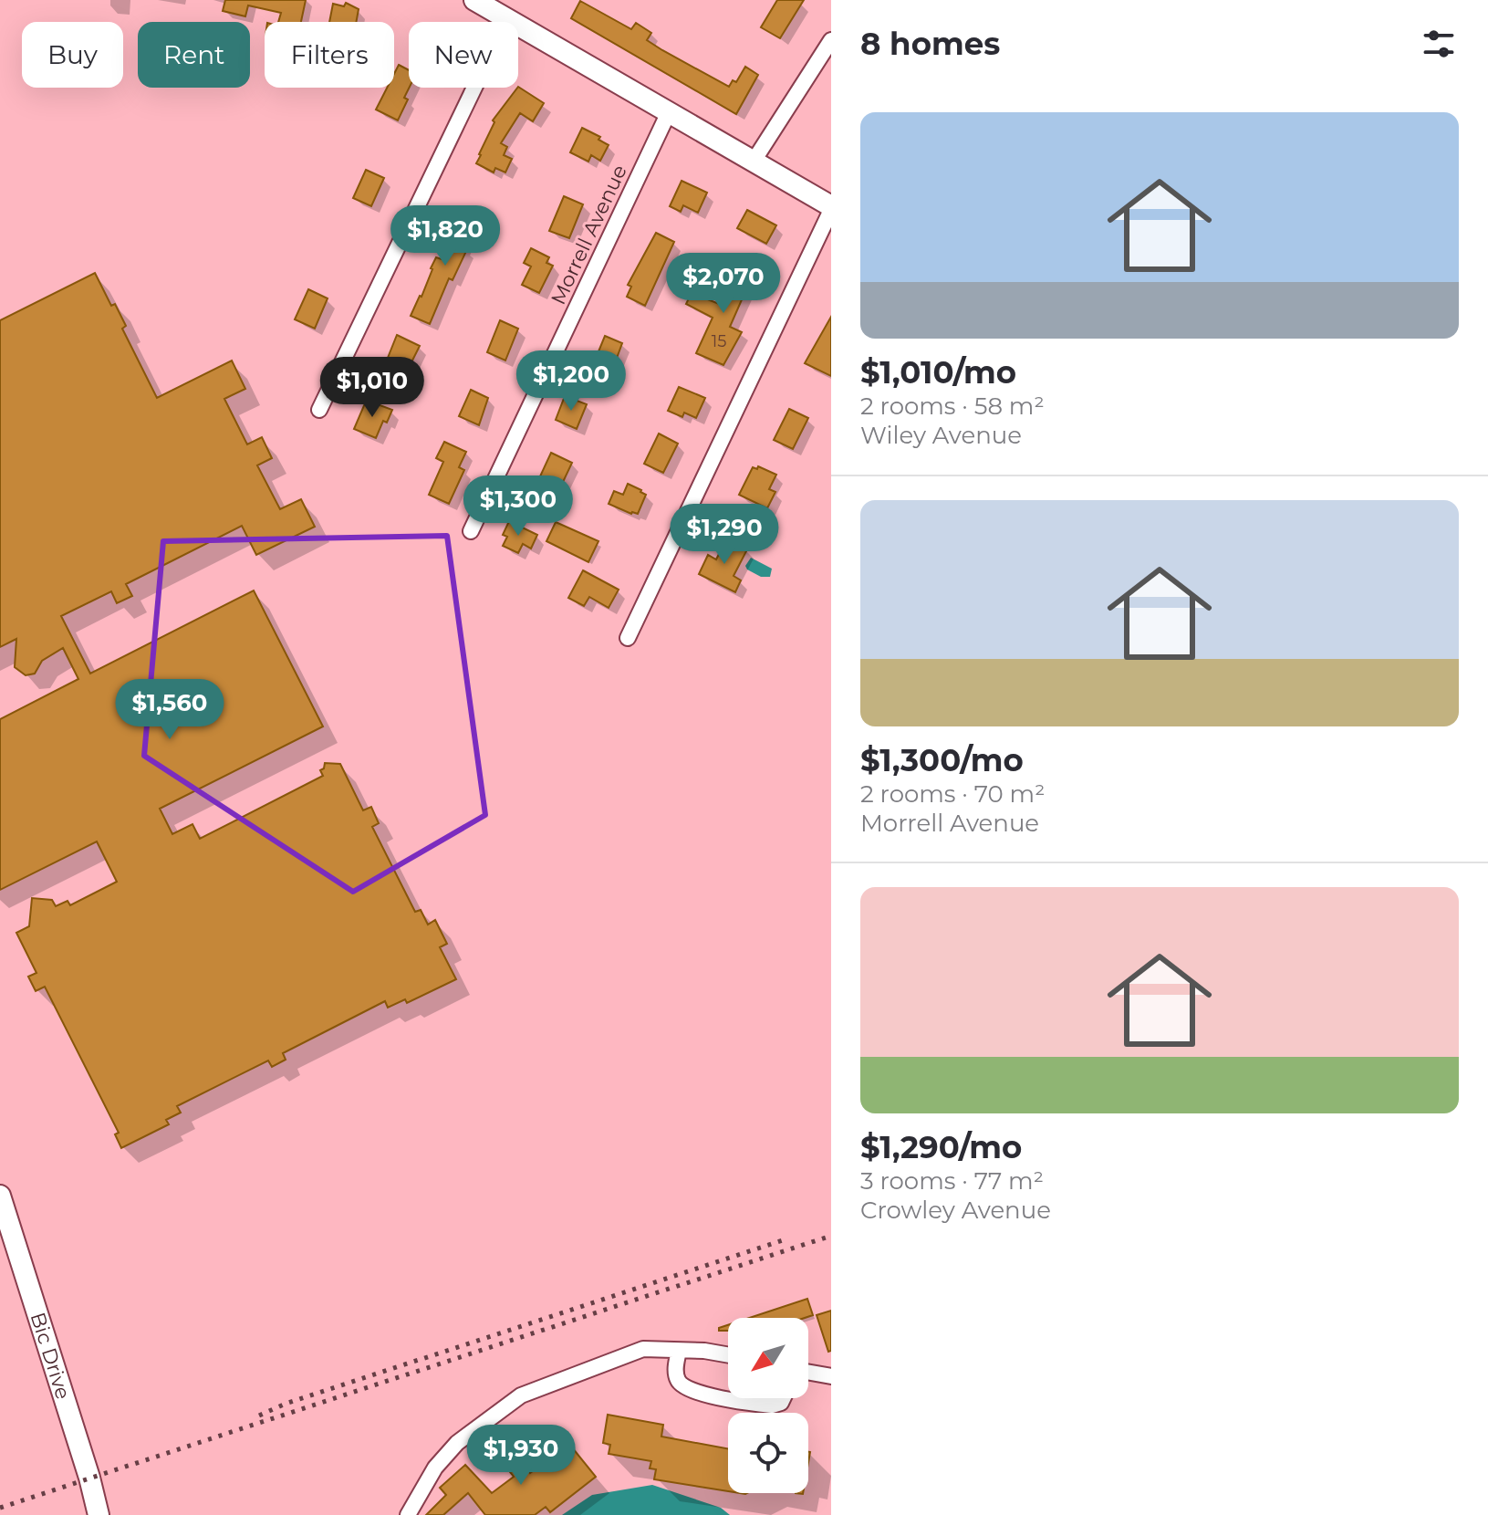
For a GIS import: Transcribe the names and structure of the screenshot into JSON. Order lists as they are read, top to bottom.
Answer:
{
  "streets": {
    "main road": ["Bic Drive"],
    "street": ["Morrell Avenue"]
  },
  "house_numbers": ["15"],
  "north": "bottom left",
  "page": {
    "heading": "8 homes",
    "chip": [
      "Buy",
      "Rent",
      "Filters",
      "New"
    ],
    "list": [
      {
        "name": "$1,010/mo",
        "note": "2 rooms · 58 m² · Wiley Avenue"
      },
      {
        "name": "$1,300/mo",
        "note": "2 rooms · 70 m² · Morrell Avenue"
      },
      {
        "name": "$1,290/mo",
        "note": "3 rooms · 77 m² · Crowley Avenue"
      }
    ],
    "price": [
      "$1,820",
      "$2,070",
      "$1,200",
      "$1,010",
      "$1,300",
      "$1,290",
      "$1,560",
      "$1,930"
    ]
  }
}
